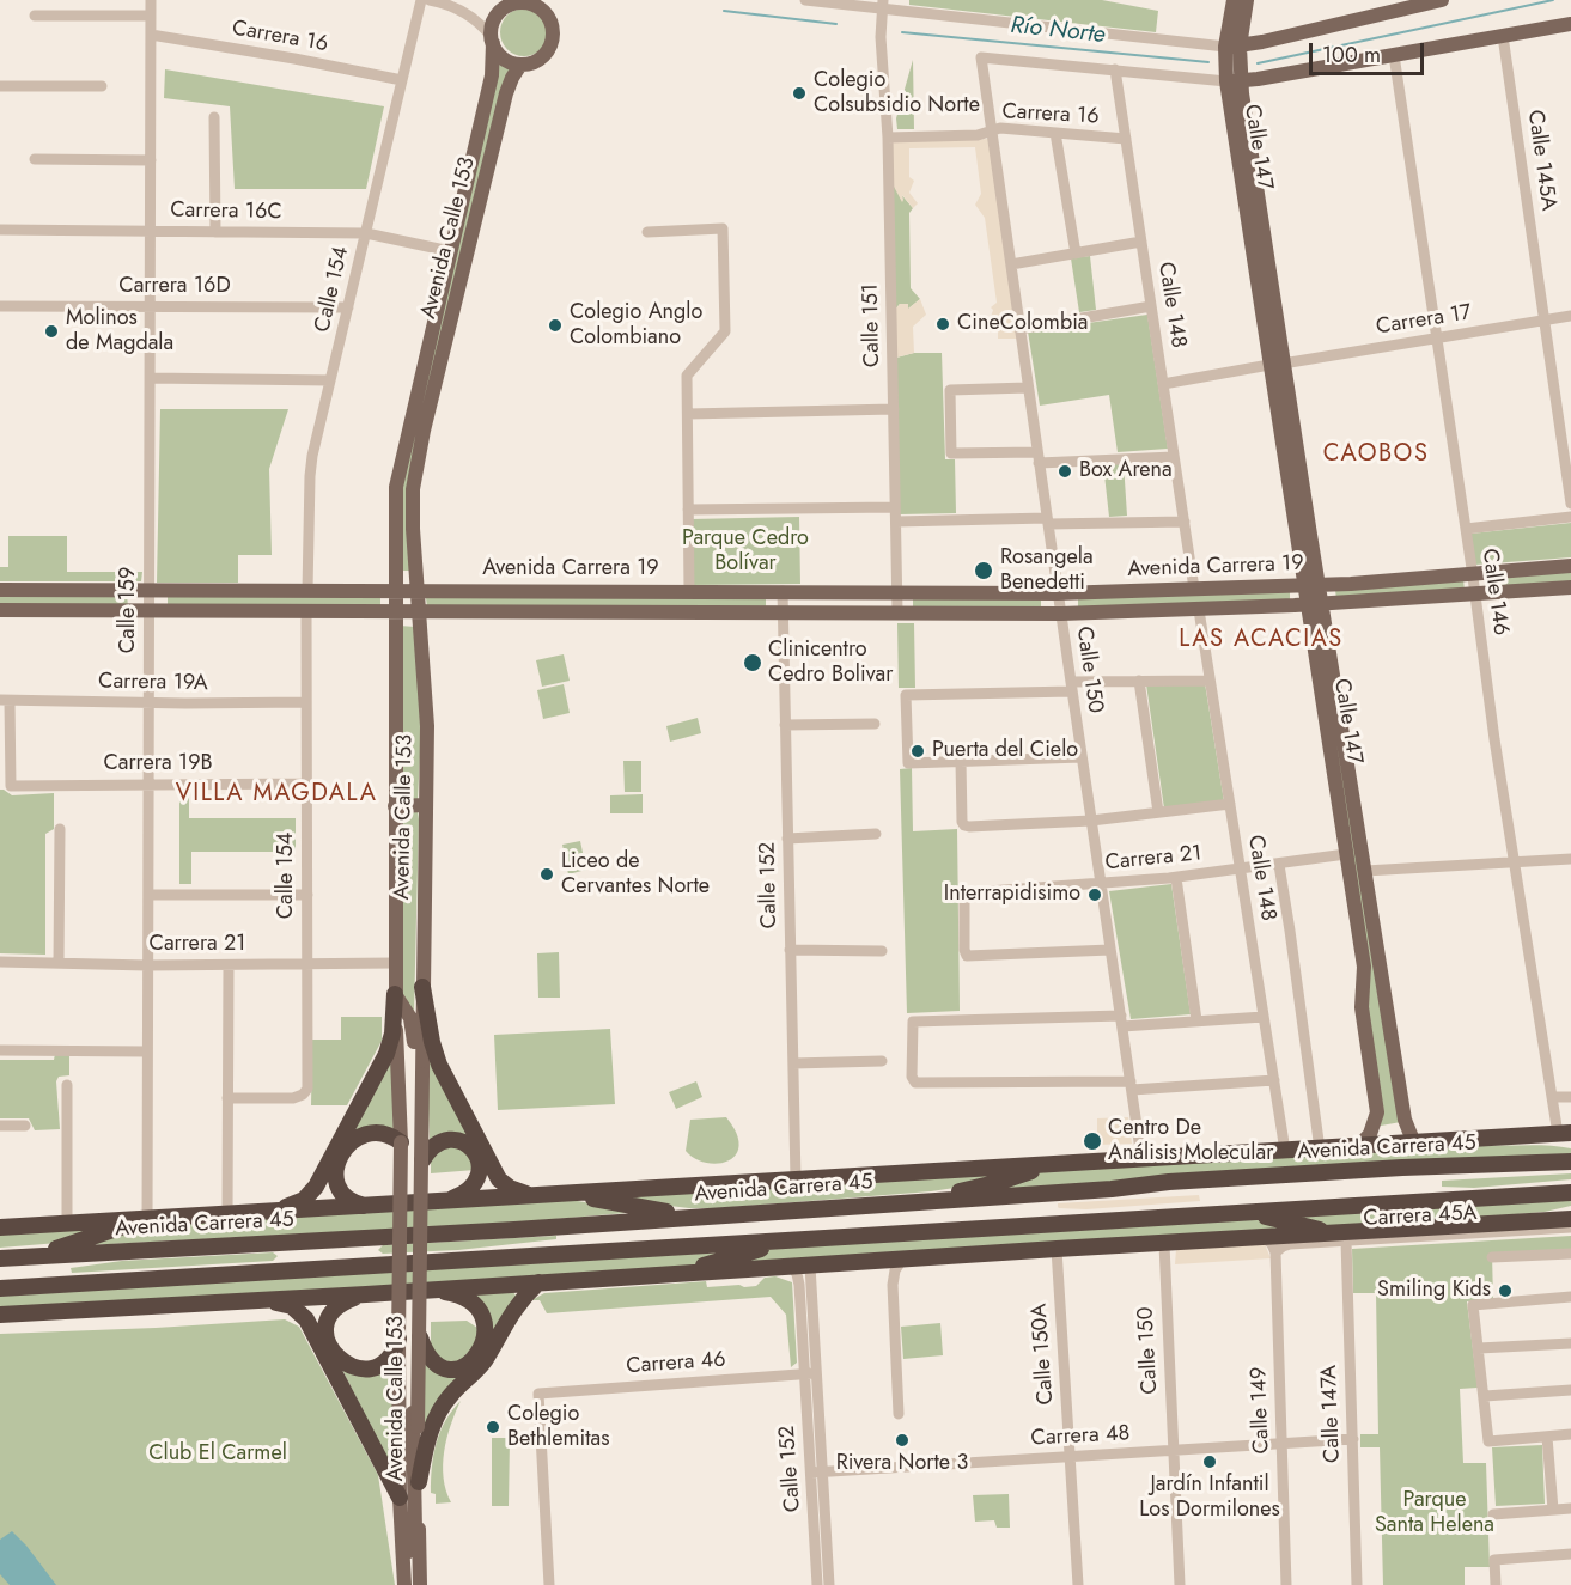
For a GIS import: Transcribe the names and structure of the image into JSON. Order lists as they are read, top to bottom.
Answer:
{
  "streets": {
    "highway": ["Avenida Carrera 45"],
    "main road": ["Calle 147", "Avenida Calle 153", "Avenida Carrera 19"],
    "street": [
      "Carrera 16",
      "Calle 145A",
      "Carrera 16C",
      "Carrera 16D",
      "Calle 154",
      "Calle 148",
      "Carrera 17",
      "Calle 151",
      "Calle 146",
      "Calle 159",
      "Calle 150",
      "Carrera 19A",
      "Carrera 19B",
      "Carrera 21",
      "Calle 152",
      "Carrera 45A",
      "Calle 150A",
      "Carrera 46",
      "Calle 149",
      "Calle 147A",
      "Carrera 48"
    ]
  },
  "crossings": [
    ["Carrera 16", "Calle 154"],
    ["Carrera 16", "Calle 148"],
    ["Carrera 16", "Calle 151"],
    ["Carrera 16", "Calle 159"],
    ["Carrera 16", "Calle 150"],
    ["Calle 147", "Carrera 17"],
    ["Calle 147", "Avenida Carrera 19"],
    ["Calle 147", "Carrera 21"],
    ["Calle 147", "Avenida Carrera 45"],
    ["Calle 145A", "Carrera 17"],
    ["Carrera 16C", "Avenida Calle 153"],
    ["Carrera 16C", "Calle 154"],
    ["Carrera 16C", "Calle 159"],
    ["Avenida Calle 153", "Avenida Carrera 19"],
    ["Avenida Calle 153", "Carrera 21"],
    ["Carrera 16D", "Calle 154"],
    ["Carrera 16D", "Calle 159"],
    ["Calle 154", "Avenida Carrera 19"],
    ["Calle 154", "Carrera 19A"],
    ["Calle 154", "Carrera 19B"],
    ["Calle 154", "Carrera 21"],
    ["Calle 148", "Carrera 17"],
    ["Calle 148", "Avenida Carrera 19"],
    ["Calle 148", "Calle 150"],
    ["Calle 148", "Carrera 21"],
    ["Calle 148", "Avenida Carrera 45"],
    ["Carrera 17", "Calle 146"],
    ["Calle 151", "Avenida Carrera 19"],
    ["Avenida Carrera 19", "Calle 146"],
    ["Avenida Carrera 19", "Calle 159"],
    ["Avenida Carrera 19", "Calle 150"],
    ["Avenida Carrera 19", "Calle 152"],
    ["Calle 146", "Avenida Carrera 45"],
    ["Calle 159", "Carrera 19A"],
    ["Calle 159", "Carrera 19B"],
    ["Calle 159", "Carrera 21"],
    ["Calle 159", "Avenida Carrera 45"],
    ["Calle 150", "Carrera 21"],
    ["Calle 150", "Avenida Carrera 45"],
    ["Calle 150", "Carrera 48"],
    ["Carrera 19A", "Carrera 19B"],
    ["Calle 152", "Avenida Carrera 45"],
    ["Calle 152", "Carrera 46"],
    ["Calle 152", "Carrera 48"],
    ["Carrera 45A", "Calle 149"],
    ["Carrera 45A", "Calle 147A"],
    ["Calle 150A", "Carrera 48"],
    ["Calle 149", "Carrera 48"],
    ["Calle 147A", "Carrera 48"]
  ],
  "districts": ["CAOBOS", "LAS ACACIAS", "VILLA MAGDALA"],
  "water": ["Río Norte"],
  "parks": ["Parque Cedro Bolívar", "Club El Carmel", "Parque Santa Helena"],
  "places": [
    "Colegio Colsubsidio Norte",
    "CineColombia",
    "Colegio Anglo Colombiano",
    "Molinos de Magdala",
    "Box Arena",
    "Rosangela Benedetti",
    "Clinicentro Cedro Bolivar",
    "Puerta del Cielo",
    "Liceo de Cervantes Norte",
    "Interrapidisimo",
    "Centro De Análisis Molecular",
    "Smiling Kids",
    "Colegio Bethlemitas",
    "Rivera Norte 3",
    "Jardín Infantil Los Dormilones"
  ],
  "scale_bar": "100 m"
}
